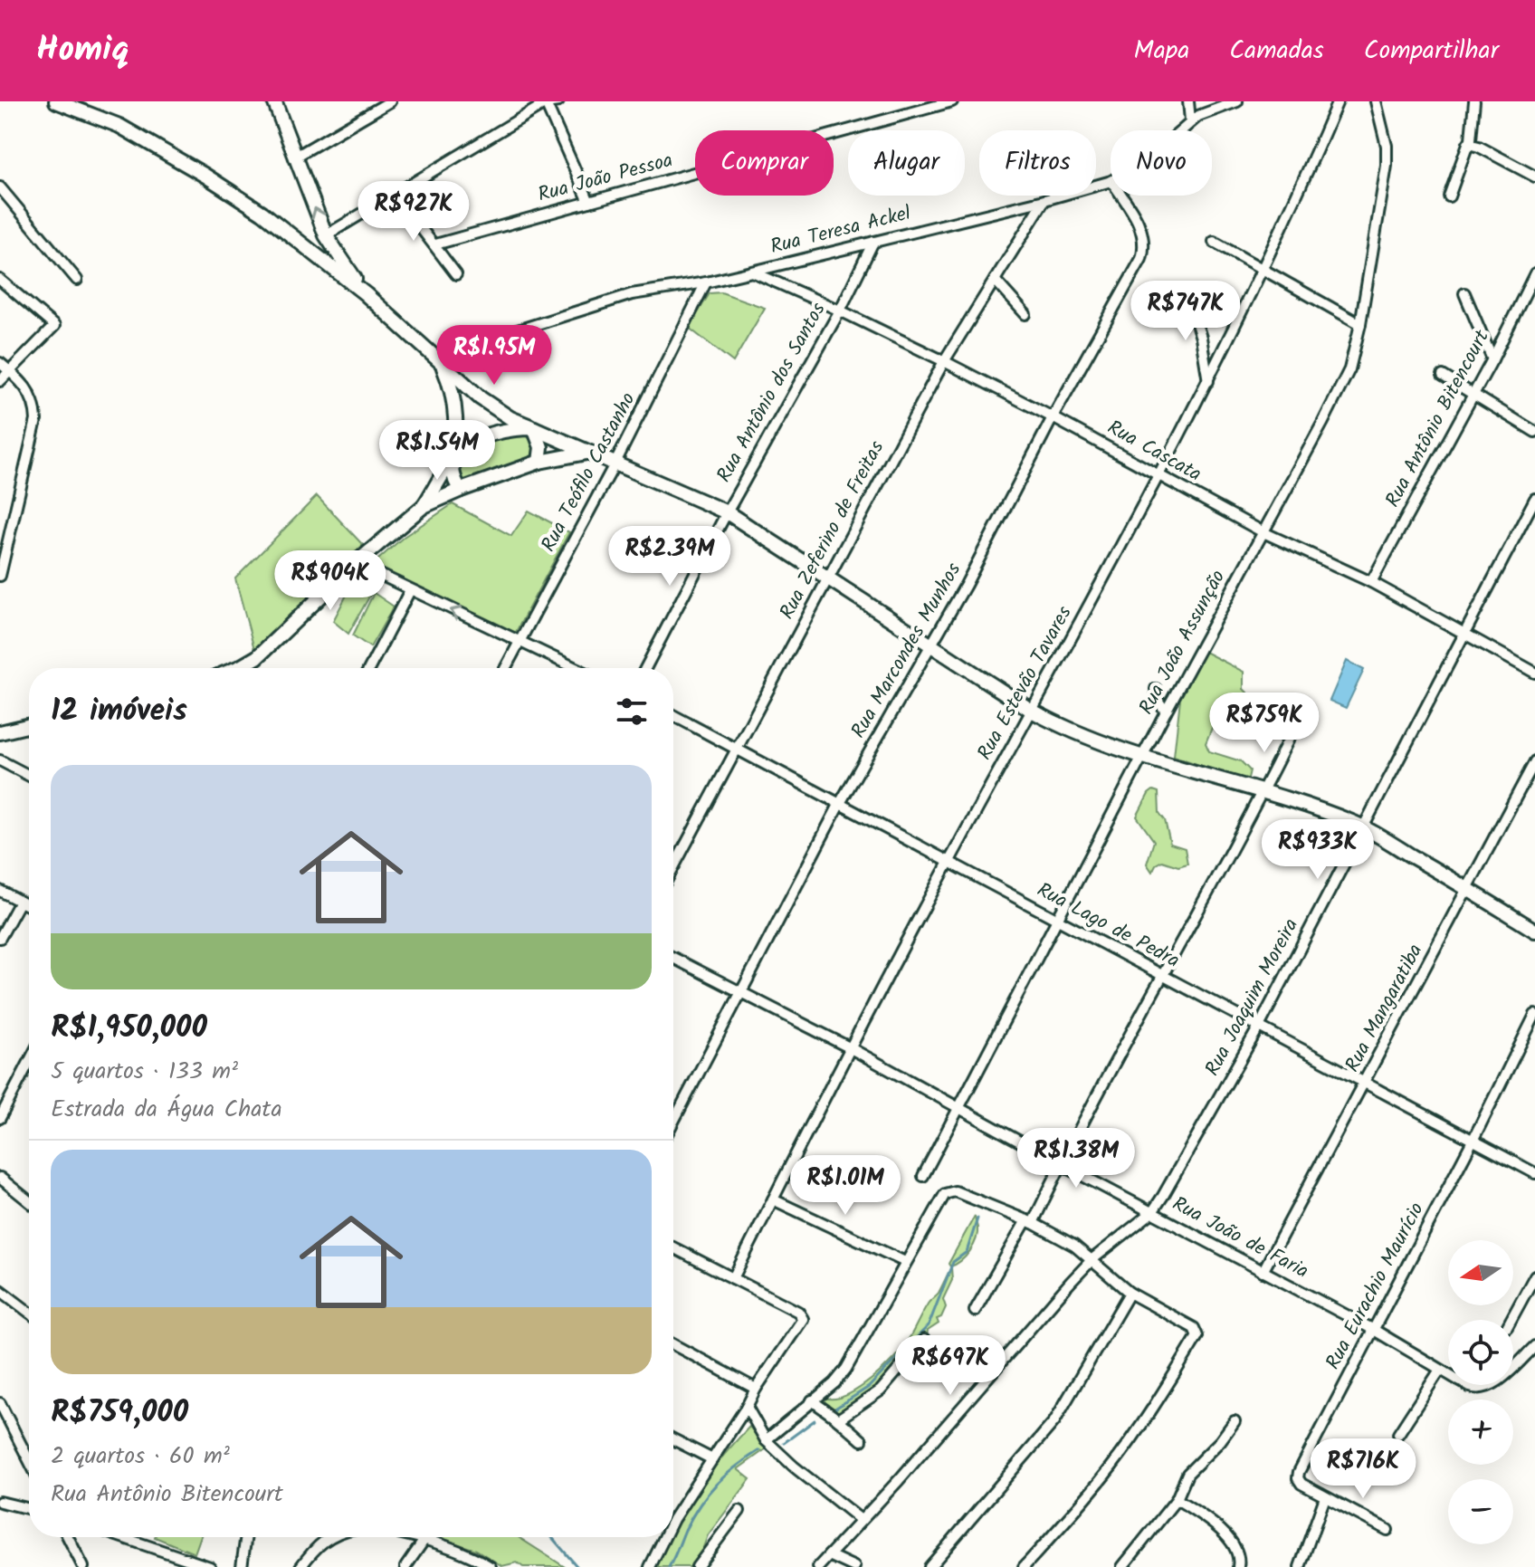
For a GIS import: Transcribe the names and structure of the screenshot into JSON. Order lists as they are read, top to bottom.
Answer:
{
  "streets": {
    "street": [
      "Rua João Pessoa",
      "Rua Teresa Ackel",
      "Rua Antônio dos Santos",
      "Rua Antônio Bitencourt",
      "Rua Cascata",
      "Rua Teófilo Castanho",
      "Rua Zeferino de Freitas",
      "Rua João Assunção",
      "Rua Marcondes Munhos",
      "Rua Estevão Tavares",
      "Rua Lago de Pedra",
      "Rua Joaquim Moreira",
      "Rua Mangaratiba",
      "Rua João de Faria",
      "Rua Eurachio Maurício"
    ]
  },
  "crossings": [
    ["Rua Teresa Ackel", "Rua Antônio dos Santos"],
    ["Rua Teresa Ackel", "Rua Cascata"],
    ["Rua Teresa Ackel", "Rua Teófilo Castanho"],
    ["Rua Teresa Ackel", "Rua Zeferino de Freitas"],
    ["Rua Antônio dos Santos", "Rua Cascata"],
    ["Rua Antônio Bitencourt", "Rua Cascata"],
    ["Rua Cascata", "Rua Zeferino de Freitas"],
    ["Rua Cascata", "Rua João Assunção"],
    ["Rua Cascata", "Rua Marcondes Munhos"],
    ["Rua Cascata", "Rua Estevão Tavares"],
    ["Rua Cascata", "Rua Joaquim Moreira"],
    ["Rua Zeferino de Freitas", "Rua Lago de Pedra"],
    ["Rua João Assunção", "Rua Lago de Pedra"],
    ["Rua João Assunção", "Rua João de Faria"],
    ["Rua Marcondes Munhos", "Rua Lago de Pedra"],
    ["Rua Marcondes Munhos", "Rua João de Faria"],
    ["Rua Estevão Tavares", "Rua Lago de Pedra"],
    ["Rua Estevão Tavares", "Rua João de Faria"],
    ["Rua Lago de Pedra", "Rua Joaquim Moreira"],
    ["Rua Lago de Pedra", "Rua Mangaratiba"],
    ["Rua Lago de Pedra", "Rua Eurachio Maurício"],
    ["Rua Joaquim Moreira", "Rua João de Faria"],
    ["Rua Mangaratiba", "Rua João de Faria"],
    ["Rua João de Faria", "Rua Eurachio Maurício"]
  ],
  "north": "left",
  "page": {
    "header": "Homiq",
    "nav": ["Mapa", "Camadas", "Compartilhar"],
    "chip": [
      "Comprar",
      "Alugar",
      "Filtros",
      "Novo"
    ],
    "price": [
      "R$927K",
      "R$747K",
      "R$1.95M",
      "R$1.54M",
      "R$2.39M",
      "R$904K",
      "R$759K",
      "R$933K",
      "R$1.38M",
      "R$1.01M",
      "R$697K",
      "R$716K"
    ],
    "heading": "12 imóveis",
    "list": [
      {
        "name": "R$1,950,000",
        "note": "5 quartos · 133 m² · Estrada da Água Chata"
      },
      {
        "name": "R$759,000",
        "note": "2 quartos · 60 m² · Rua Antônio Bitencourt"
      }
    ],
    "map_buttons": ["+", "−"]
  }
}
